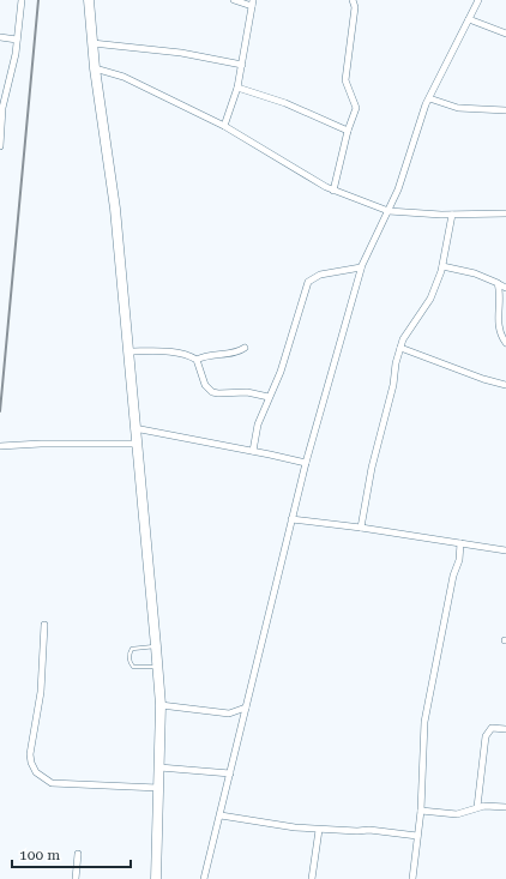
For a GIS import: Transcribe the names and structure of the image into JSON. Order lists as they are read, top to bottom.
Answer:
{
  "scale_bar": "100 m"
}
